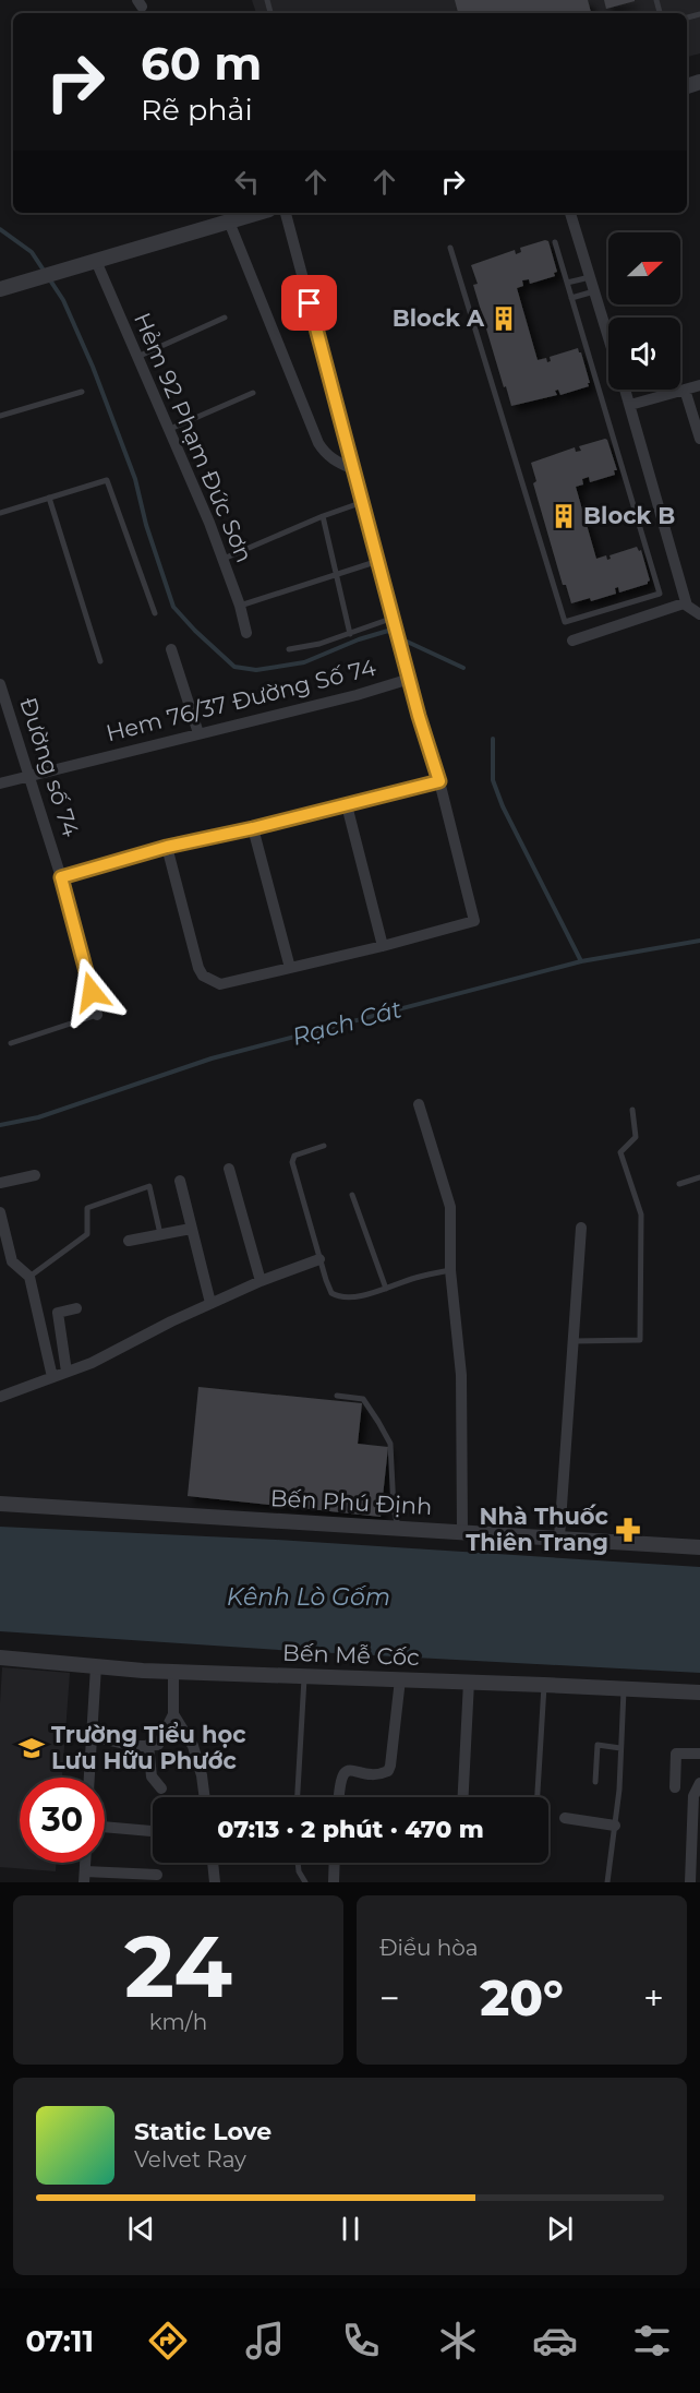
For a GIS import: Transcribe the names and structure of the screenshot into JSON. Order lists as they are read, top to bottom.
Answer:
{
  "streets": {
    "street": [
      "Hẻm 92 Phạm Đức Sơn",
      "Hem 76/37 Đường Số 74",
      "Đường số 74",
      "Bến Phú Định",
      "Bến Mễ Cốc"
    ]
  },
  "crossings": [
    ["Hem 76/37 Đường Số 74", "Đường số 74"]
  ],
  "water": ["Rạch Cát", "Kênh Lò Gốm"],
  "places": {
    "building": ["Block A", "Block B"],
    "pharmacy": ["Nhà Thuốc Thiên Trang"],
    "school or university": ["Trường Tiểu học Lưu Hữu Phước"]
  },
  "north": "right",
  "page": {
    "turn": ["60 m", "Rẽ phải"],
    "limit": "30",
    "trip": "07:13 · 2 phút · 470 m",
    "tile": [
      ["24", "km/h"],
      "Điều hòa"
    ],
    "heat": ["−", "20°", "+"],
    "song": ["Static Love", "Velvet Ray"],
    "tabs": "07:11"
  }
}
